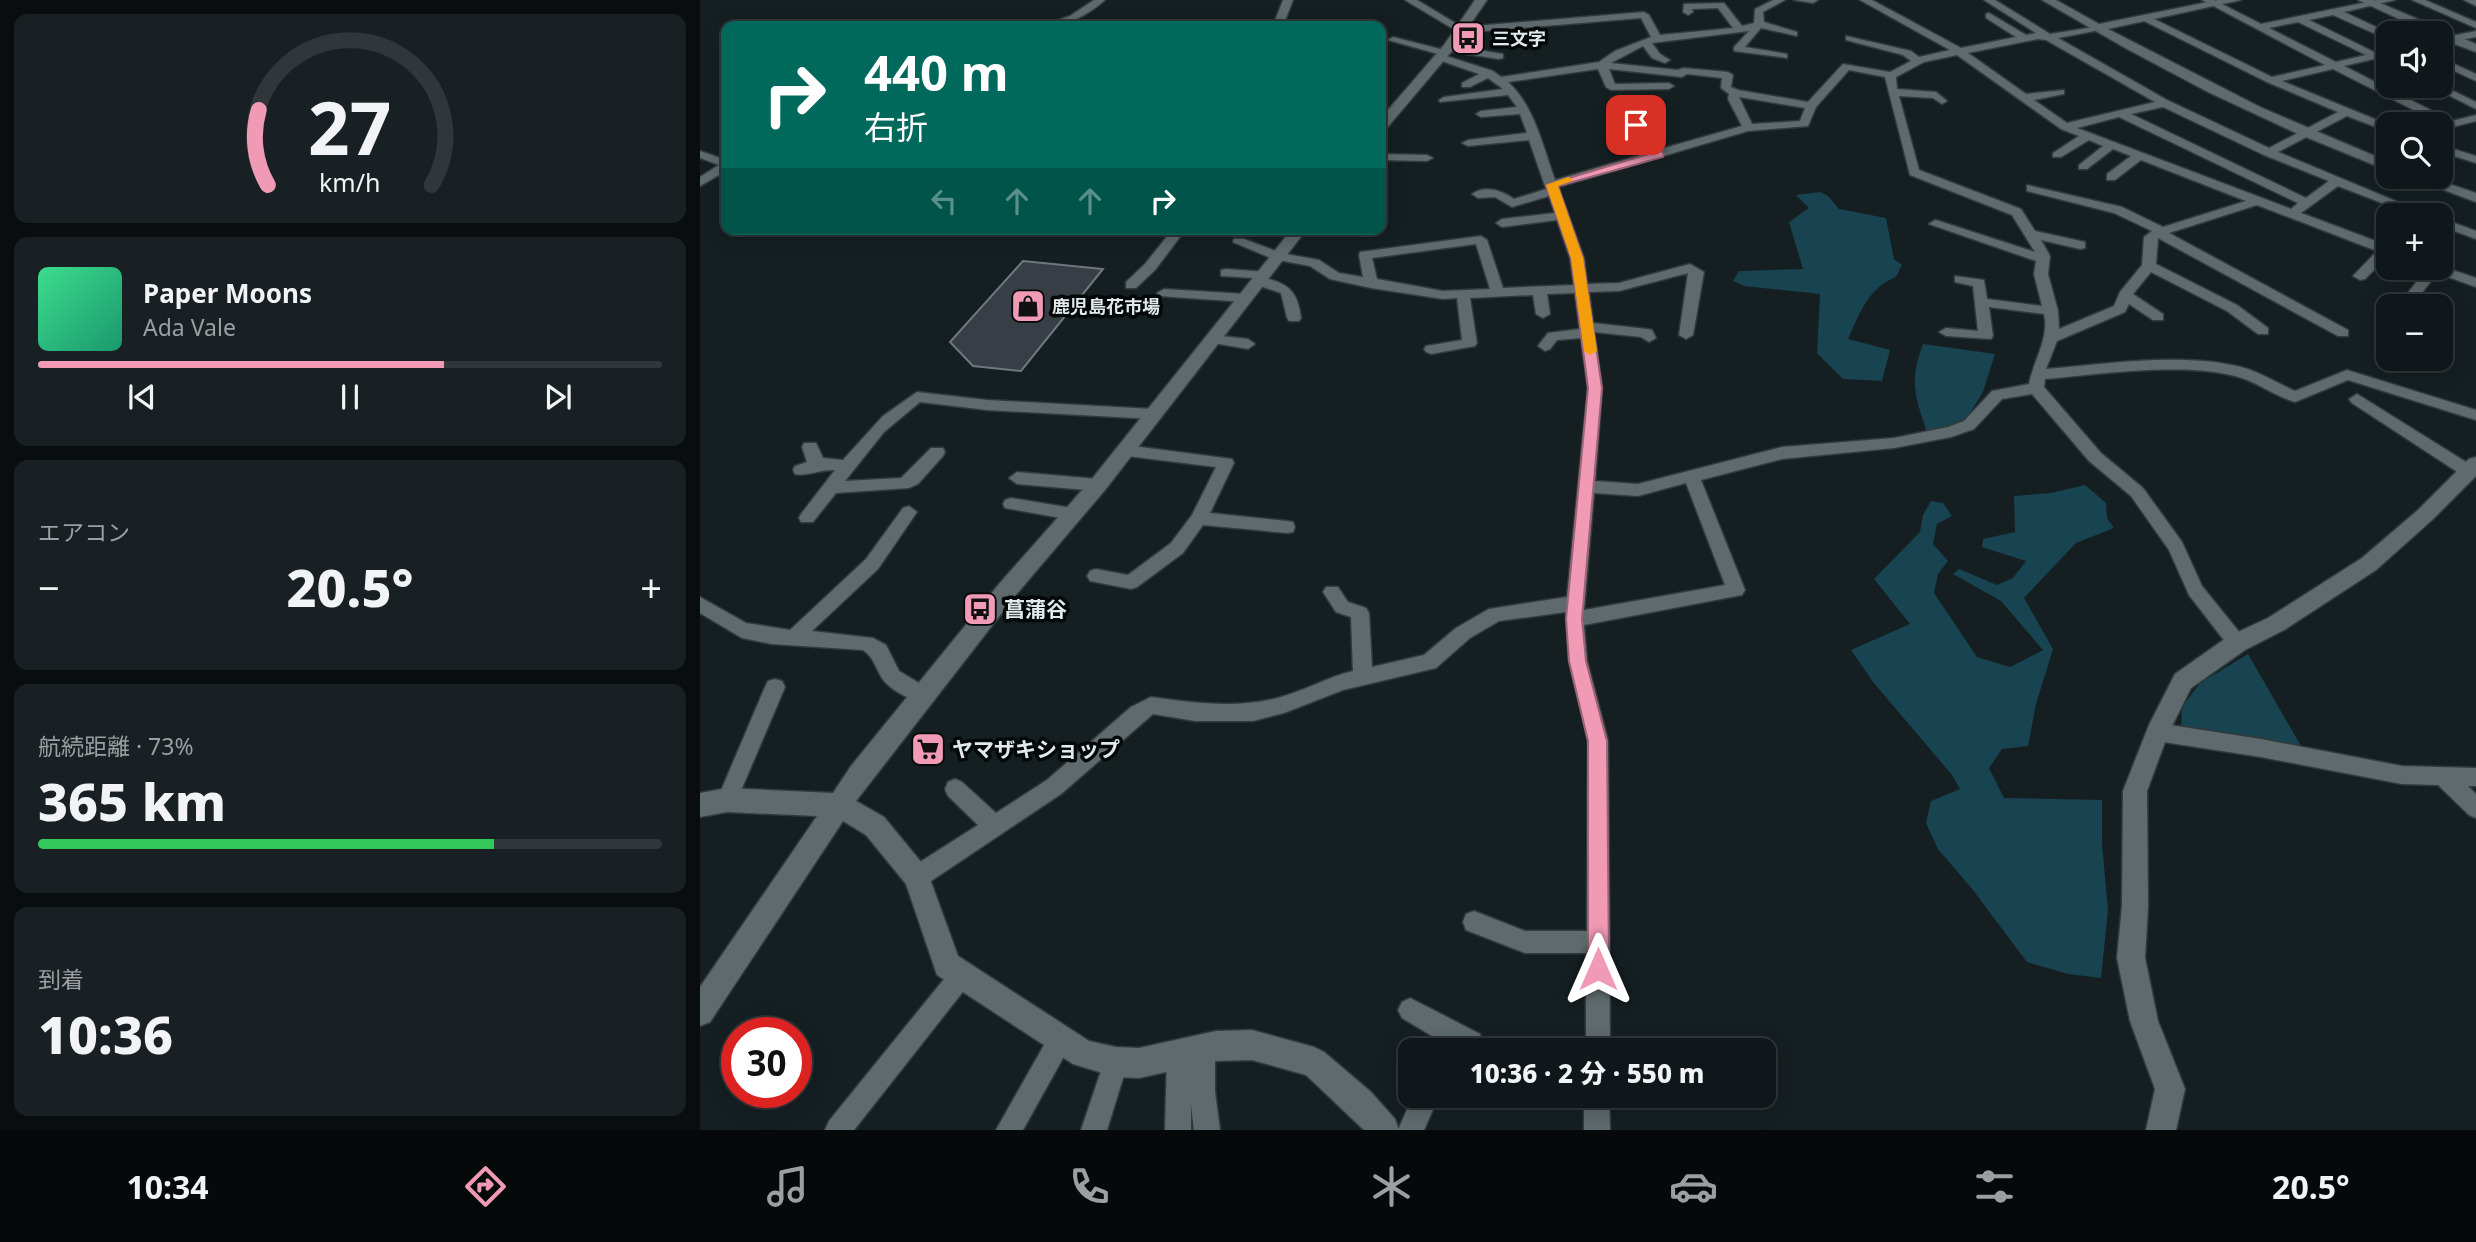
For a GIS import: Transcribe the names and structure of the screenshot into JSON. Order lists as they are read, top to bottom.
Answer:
{
  "places": {
    "bus stop": ["三文字", "菖蒲谷"],
    "shop": ["鹿児島花市場"],
    "supermarket": ["ヤマザキショップ"]
  },
  "page": {
    "map_buttons": ["+", "−"],
    "turn": ["440 m", "右折"],
    "song": ["Paper Moons", "Ada Vale"],
    "tile": [
      "エアコン",
      ["航続距離 · 73%", "365 km"],
      ["到着", "10:36"]
    ],
    "heat": ["−", "20.5°", "+"],
    "limit": "30",
    "trip": "10:36 · 2 分 · 550 m",
    "tabs": ["10:34", "20.5°"],
    "gauge": ["27", "km/h"]
  }
}
